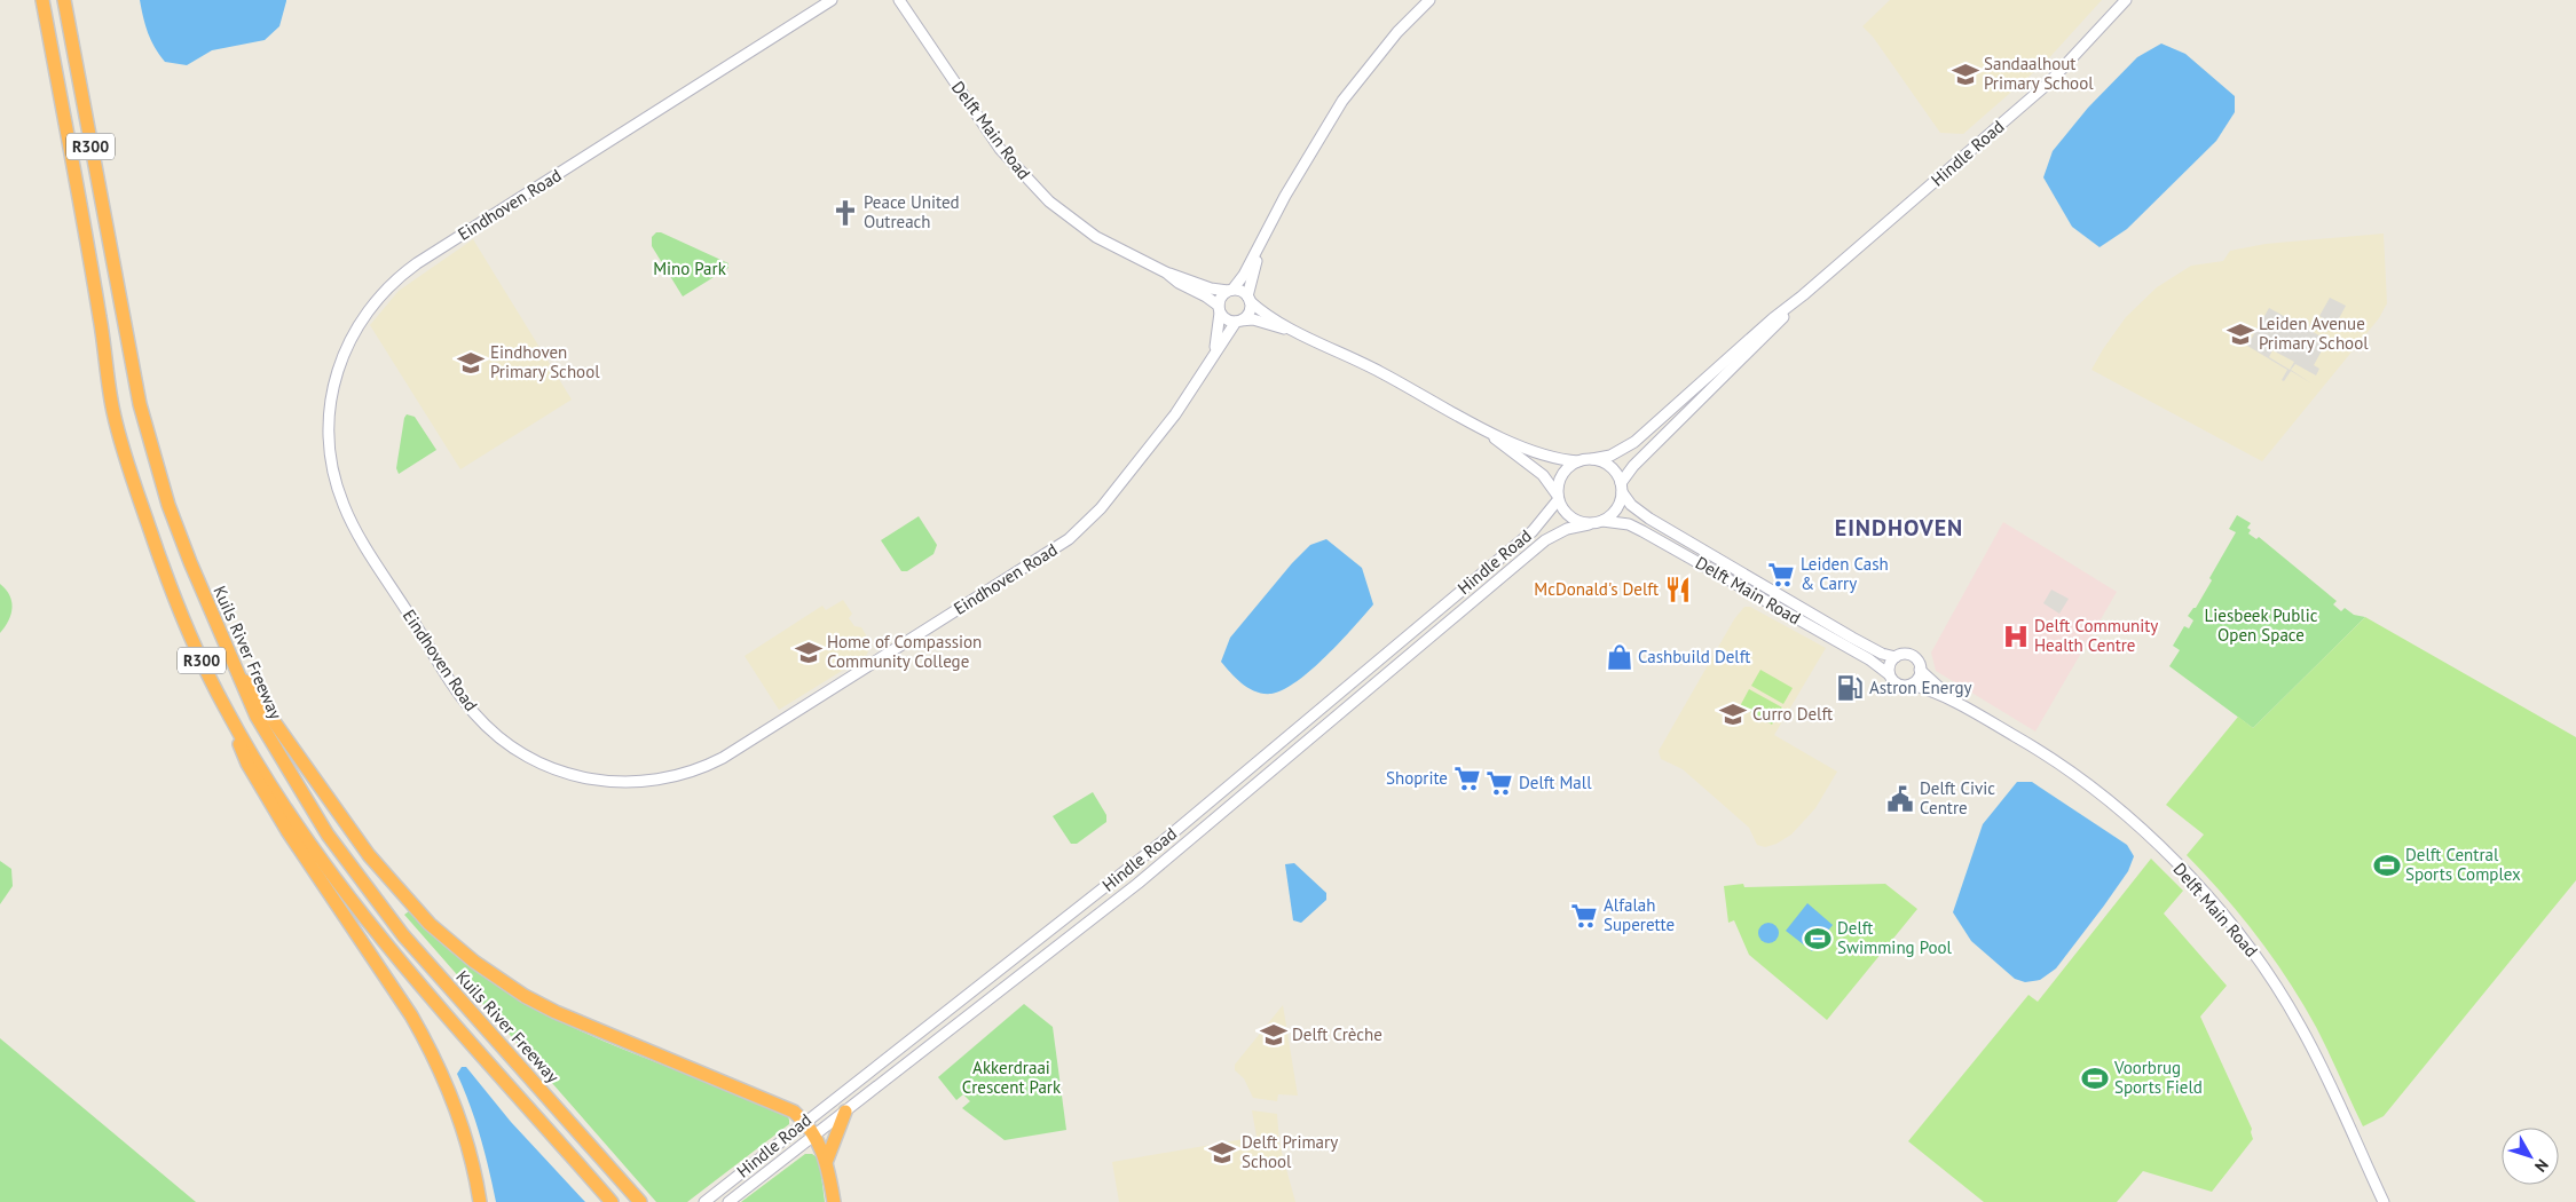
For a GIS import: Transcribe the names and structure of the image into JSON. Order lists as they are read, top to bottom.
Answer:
{
  "streets": {
    "highway": ["R300", "Kuils River Freeway"],
    "street": ["Delft Main Road", "Hindle Road", "Eindhoven Road"]
  },
  "crossings": [
    ["Delft Main Road", "Hindle Road"],
    ["Delft Main Road", "Eindhoven Road"]
  ],
  "districts": ["EINDHOVEN"],
  "parks": ["Mino Park", "Liesbeek Public Open Space", "Akkerdraai Crescent Park"],
  "places": {
    "school or university": [
      "Sandaalhout Primary School",
      "Leiden Avenue Primary School",
      "Eindhoven Primary School",
      "Home of Compassion Community College",
      "Curro Delft",
      "Delft Crèche",
      "Delft Primary School"
    ],
    "church": ["Peace United Outreach"],
    "supermarket": [
      "Leiden Cash & Carry",
      "Shoprite",
      "Delft Mall",
      "Alfalah Superette"
    ],
    "restaurant": ["McDonald's Delft"],
    "hospital": ["Delft Community Health Centre"],
    "shop": ["Cashbuild Delft"],
    "fuel station": ["Astron Energy"],
    "public building": ["Delft Civic Centre"],
    "sports": ["Delft Central Sports Complex", "Delft Swimming Pool", "Voorbrug Sports Field"]
  },
  "north": "bottom right"
}
